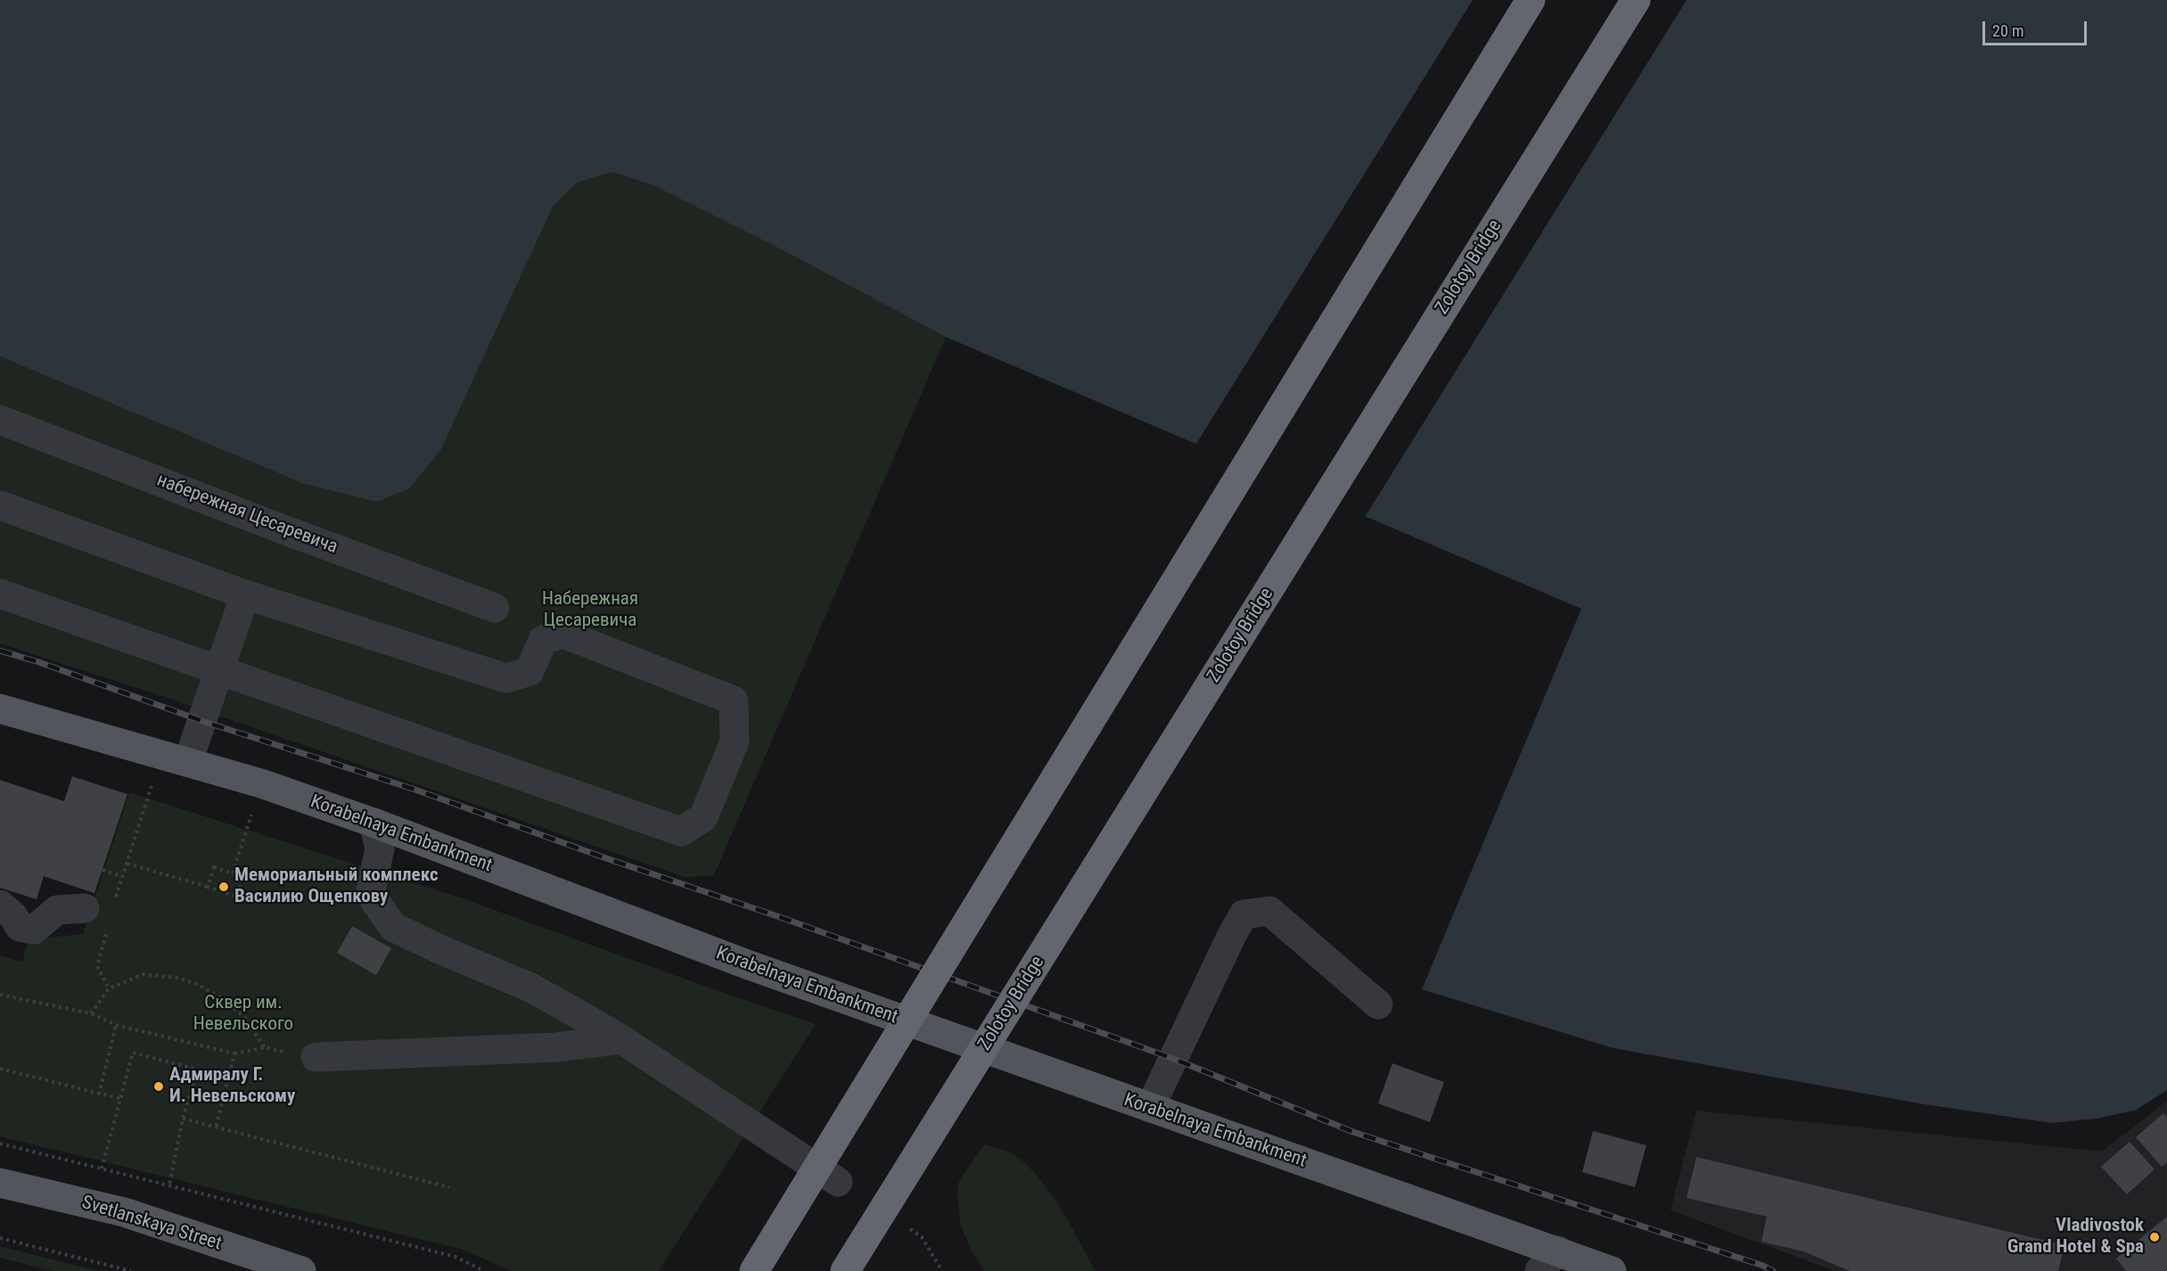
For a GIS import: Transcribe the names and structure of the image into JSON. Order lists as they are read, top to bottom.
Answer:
{
  "streets": {
    "highway": ["Zolotoy Bridge"],
    "main road": ["Korabelnaya Embankment", "Svetlanskaya Street"],
    "street": ["набережная Цесаревича"]
  },
  "parks": ["Набережная Цесаревича", "Сквер им. Невельского"],
  "places": ["Мемориальный комплекс Василию Ощепкову", "Адмиралу Г. И. Невельскому", "Vladivostok Grand Hotel & Spa"],
  "scale_bar": "20 m"
}
